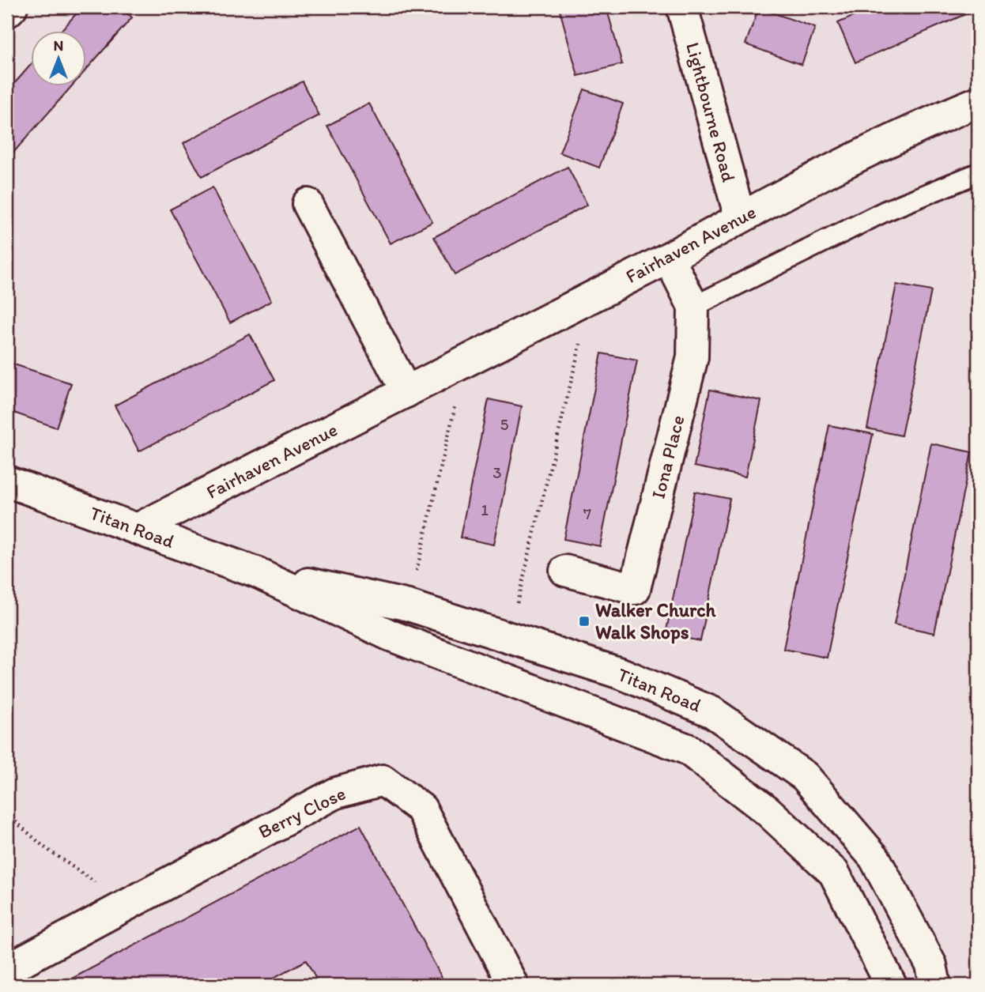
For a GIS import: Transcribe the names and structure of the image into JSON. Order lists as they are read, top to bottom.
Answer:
{
  "streets": {
    "street": [
      "Lightbourne Road",
      "Fairhaven Avenue",
      "Iona Place",
      "Titan Road",
      "Berry Close"
    ]
  },
  "crossings": [
    ["Lightbourne Road", "Fairhaven Avenue"],
    ["Fairhaven Avenue", "Iona Place"],
    ["Fairhaven Avenue", "Titan Road"]
  ],
  "places": {
    "transit": ["Walker Church Walk Shops"]
  },
  "house_numbers": [
    "5",
    "3",
    "1",
    "7"
  ],
  "north": "top"
}
